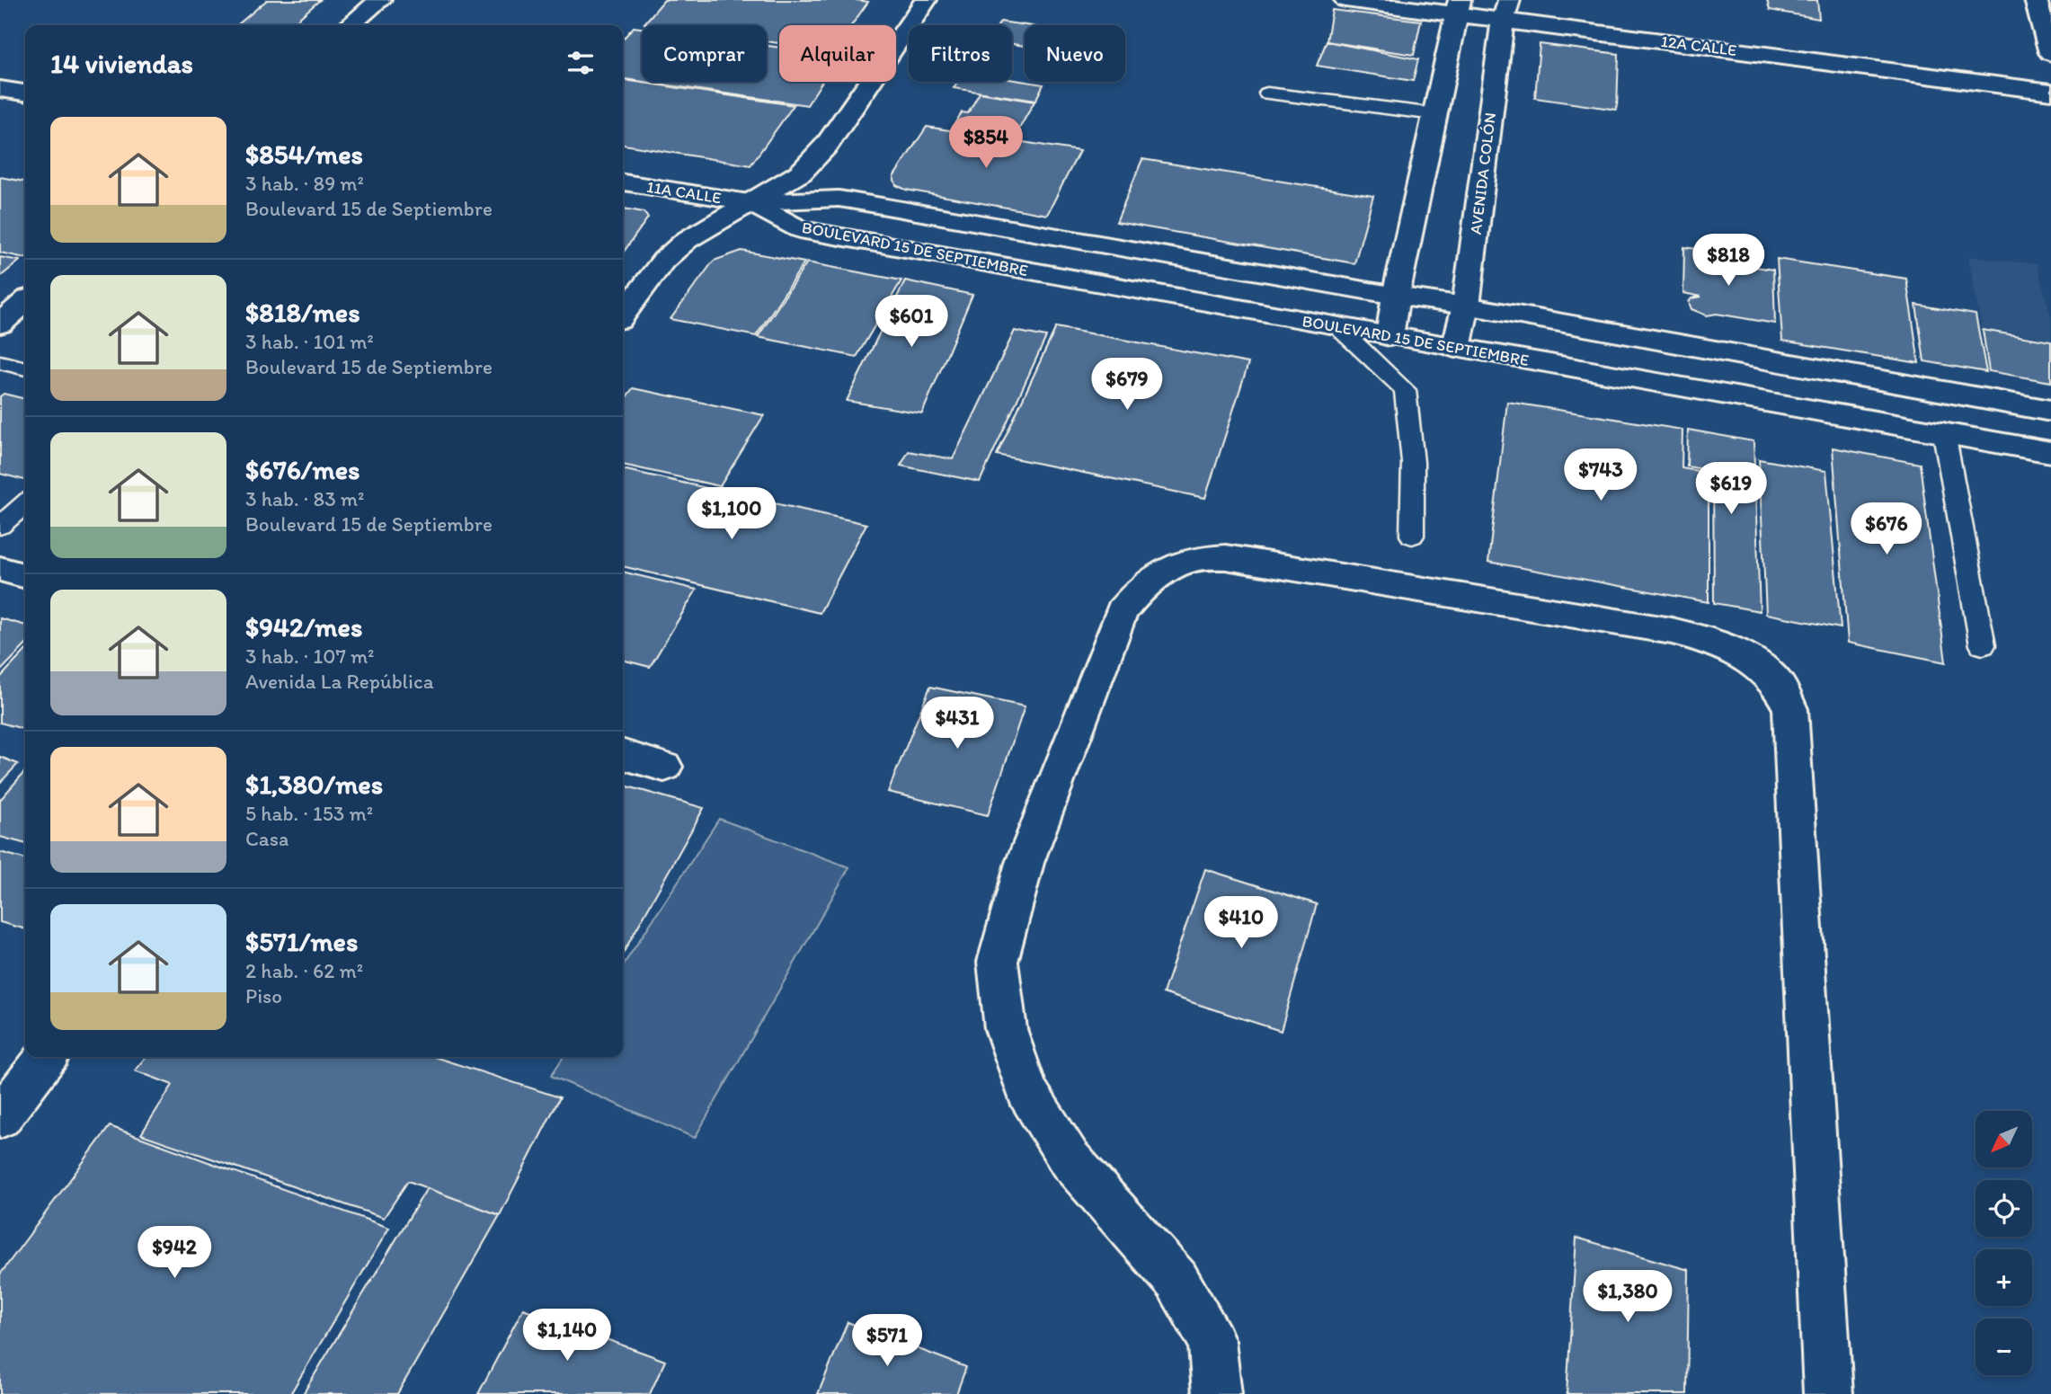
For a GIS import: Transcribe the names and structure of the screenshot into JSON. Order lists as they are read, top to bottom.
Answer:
{
  "streets": {
    "street": [
      "12A CALLE",
      "AVENIDA COLÓN",
      "11A CALLE",
      "BOULEVARD 15 DE SEPTIEMBRE"
    ]
  },
  "crossings": [
    ["12A CALLE", "AVENIDA COLÓN"],
    ["AVENIDA COLÓN", "BOULEVARD 15 DE SEPTIEMBRE"],
    ["11A CALLE", "BOULEVARD 15 DE SEPTIEMBRE"]
  ],
  "north": "bottom left",
  "page": {
    "chip": [
      "Comprar",
      "Alquilar",
      "Filtros",
      "Nuevo"
    ],
    "heading": "14 viviendas",
    "list": [
      {
        "name": "$854/mes",
        "note": "3 hab. · 89 m² · Boulevard 15 de Septiembre"
      },
      {
        "name": "$818/mes",
        "note": "3 hab. · 101 m² · Boulevard 15 de Septiembre"
      },
      {
        "name": "$676/mes",
        "note": "3 hab. · 83 m² · Boulevard 15 de Septiembre"
      },
      {
        "name": "$942/mes",
        "note": "3 hab. · 107 m² · Avenida La República"
      },
      {
        "name": "$1,380/mes",
        "note": "5 hab. · 153 m² · Casa"
      },
      {
        "name": "$571/mes",
        "note": "2 hab. · 62 m² · Piso"
      }
    ],
    "price": [
      "$854",
      "$818",
      "$601",
      "$679",
      "$743",
      "$619",
      "$1,100",
      "$676",
      "$431",
      "$410",
      "$942",
      "$1,380",
      "$1,140",
      "$571"
    ],
    "map_buttons": ["+", "−"]
  }
}
